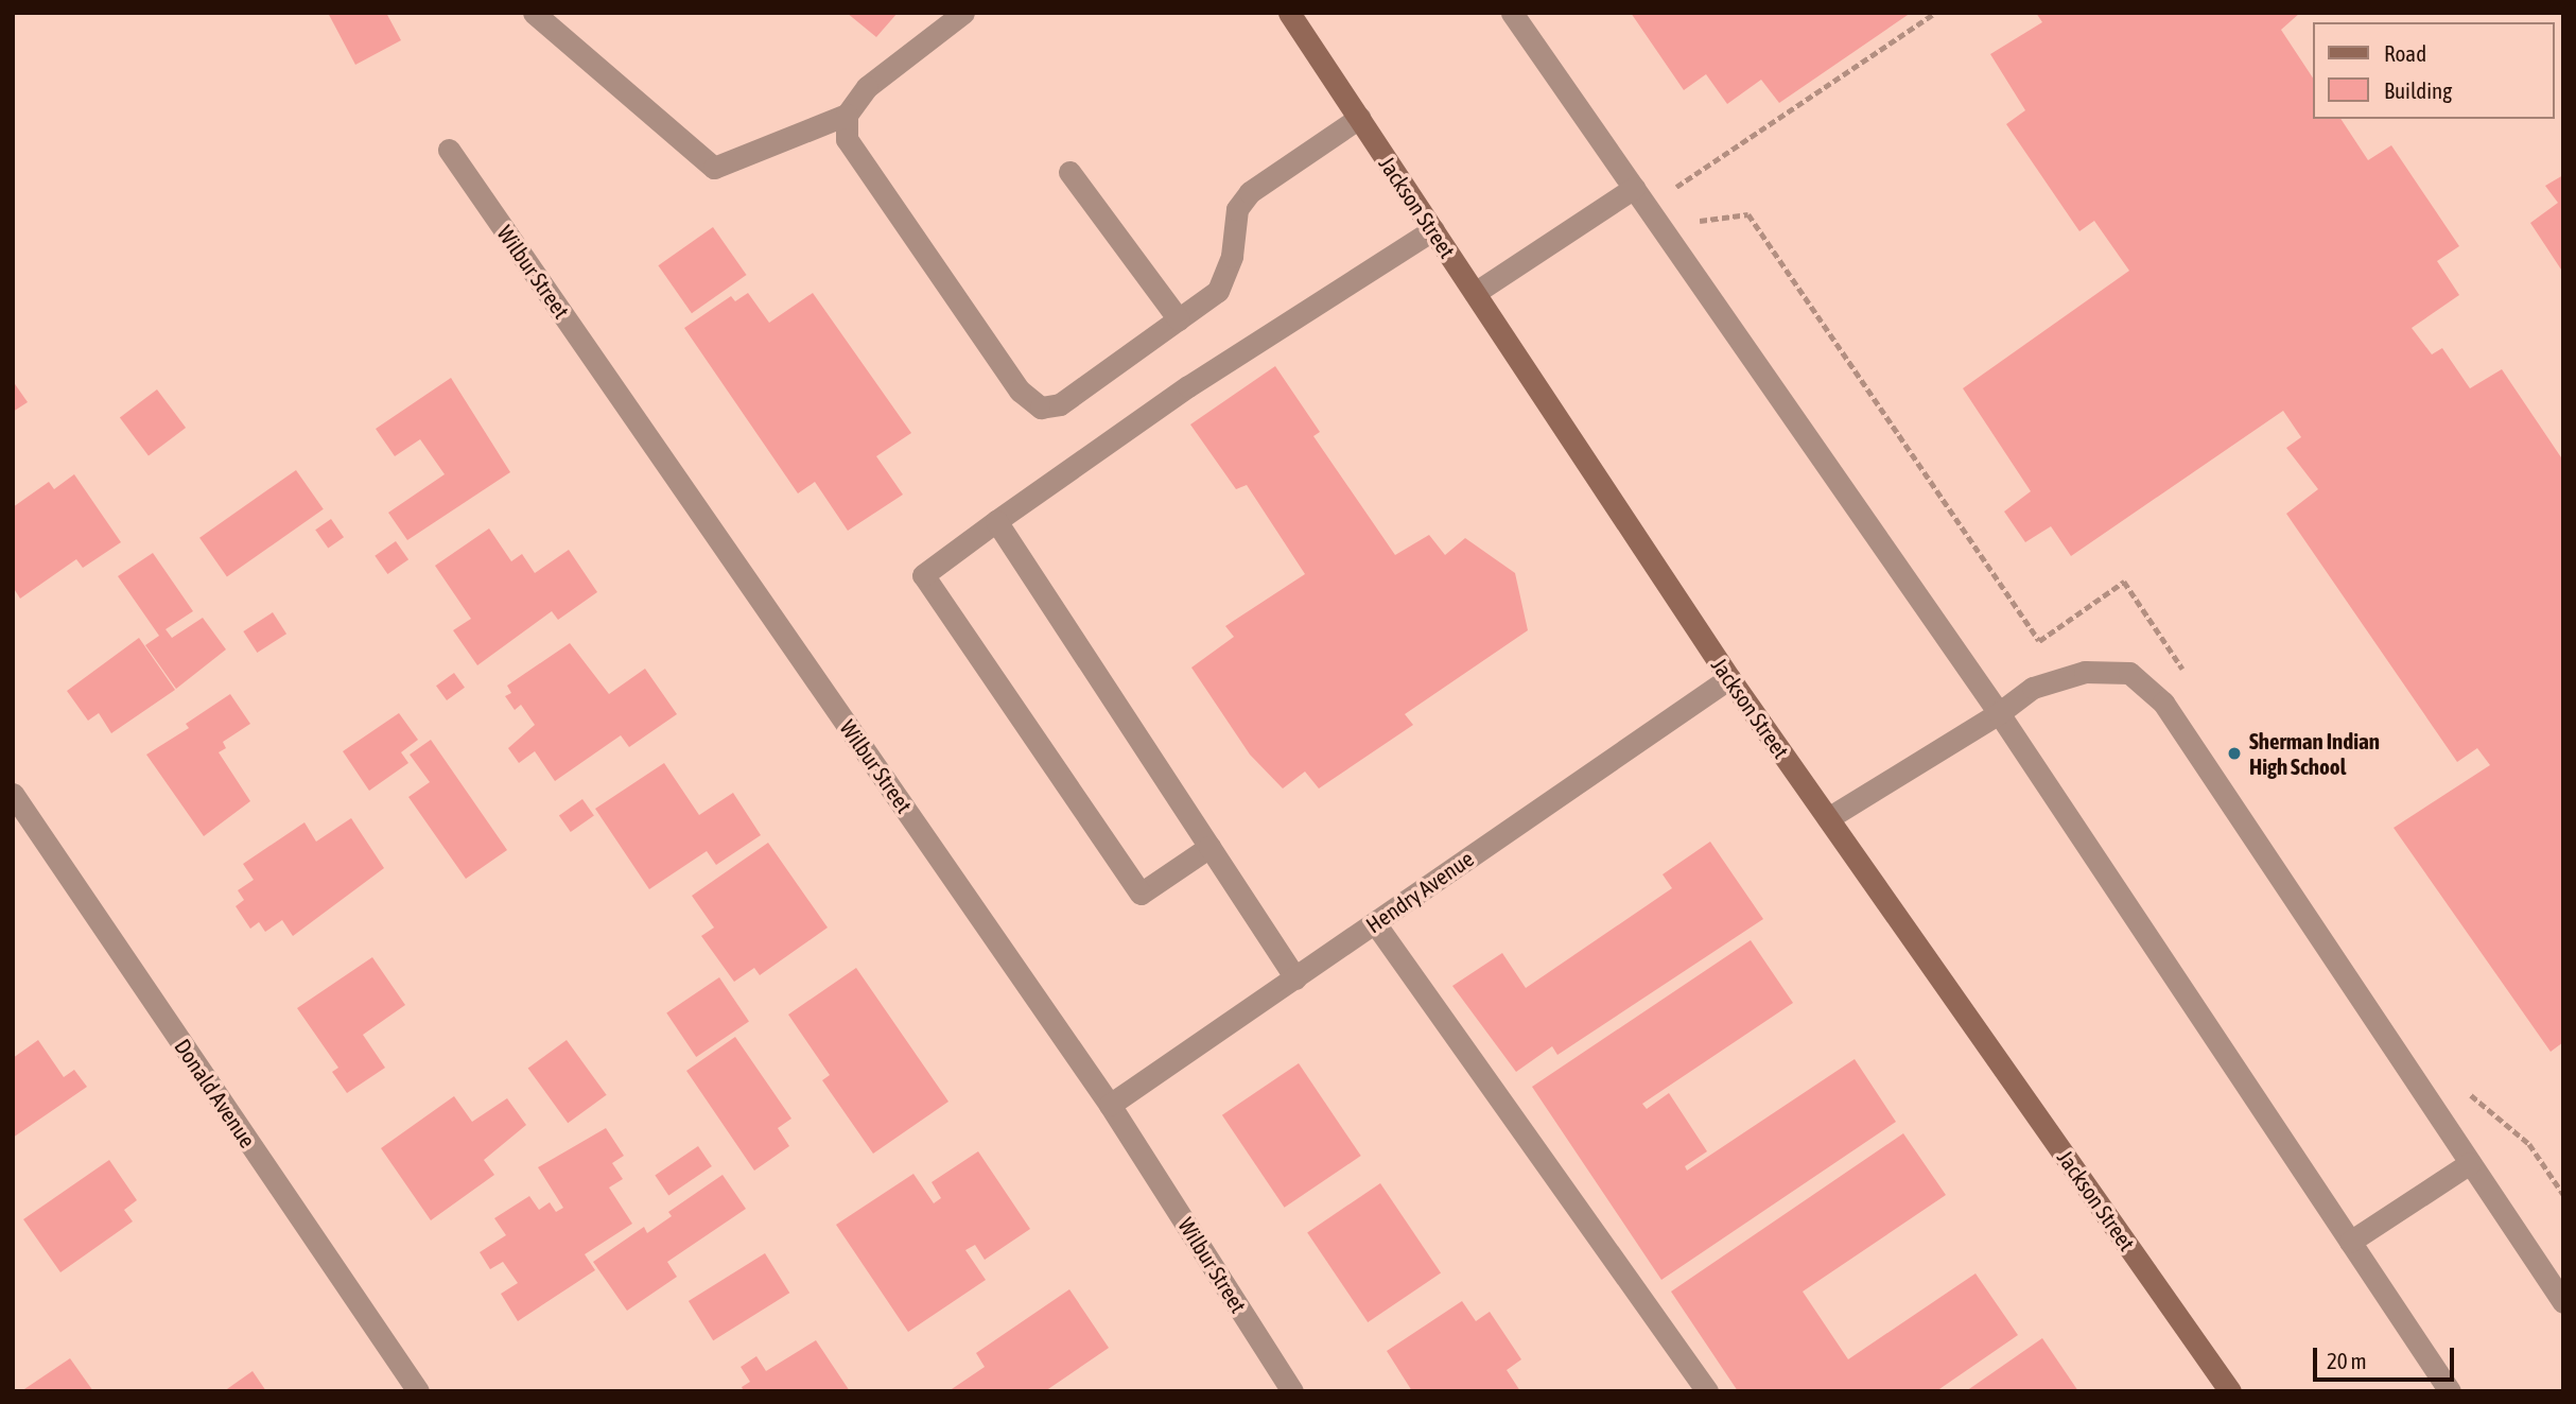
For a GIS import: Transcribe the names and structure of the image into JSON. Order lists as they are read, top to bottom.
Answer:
{
  "streets": {
    "street": [
      "Jackson Street",
      "Wilbur Street",
      "Hendry Avenue",
      "Donald Avenue"
    ]
  },
  "crossings": [
    ["Jackson Street", "Hendry Avenue"],
    ["Wilbur Street", "Hendry Avenue"]
  ],
  "places": ["Sherman Indian High School"],
  "legend": ["Road", "Building"],
  "scale_bar": "20 m"
}
